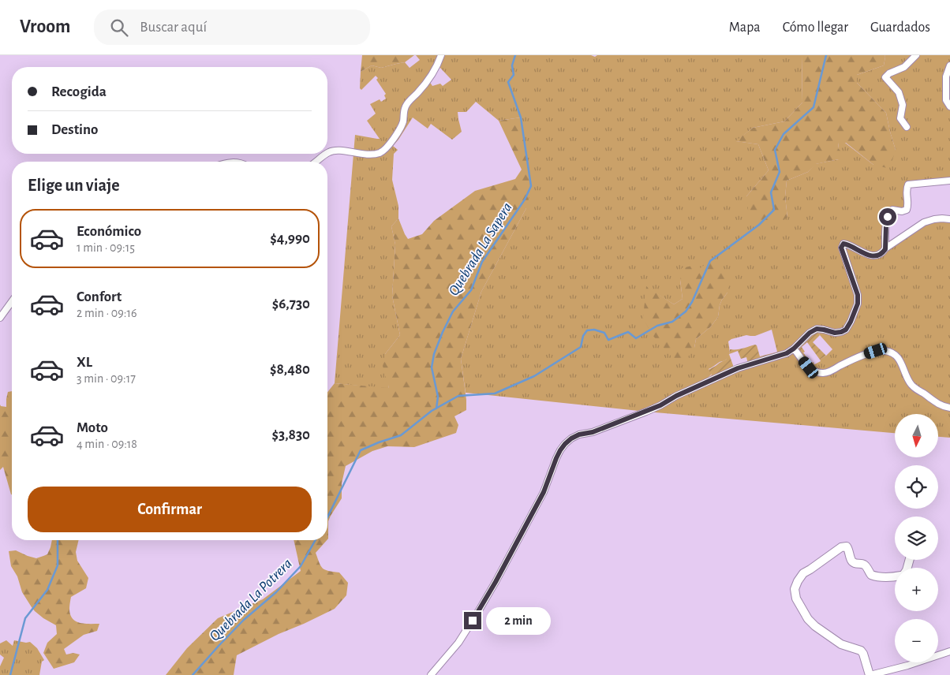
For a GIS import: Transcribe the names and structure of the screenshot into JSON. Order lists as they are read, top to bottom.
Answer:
{
  "water": ["Quebrada La Sapera", "Quebrada La Potrera"],
  "north": "bottom",
  "page": {
    "header": "Vroom",
    "search": "Buscar aquí",
    "nav": ["Mapa", "Cómo llegar", "Guardados"],
    "banner": ["Recogida", "Destino"],
    "heading": "Elige un viaje",
    "list": [
      {
        "name": "Económico",
        "note": "1 min · 09:15",
        "value": "$4,990"
      },
      {
        "name": "Confort",
        "note": "2 min · 09:16",
        "value": "$6,730"
      },
      {
        "name": "XL",
        "note": "3 min · 09:17",
        "value": "$8,480"
      },
      {
        "name": "Moto",
        "note": "4 min · 09:18",
        "value": "$3,830"
      }
    ],
    "map_buttons": ["+", "−"],
    "buttons": "Confirmar",
    "bubble": "2 min"
  }
}
